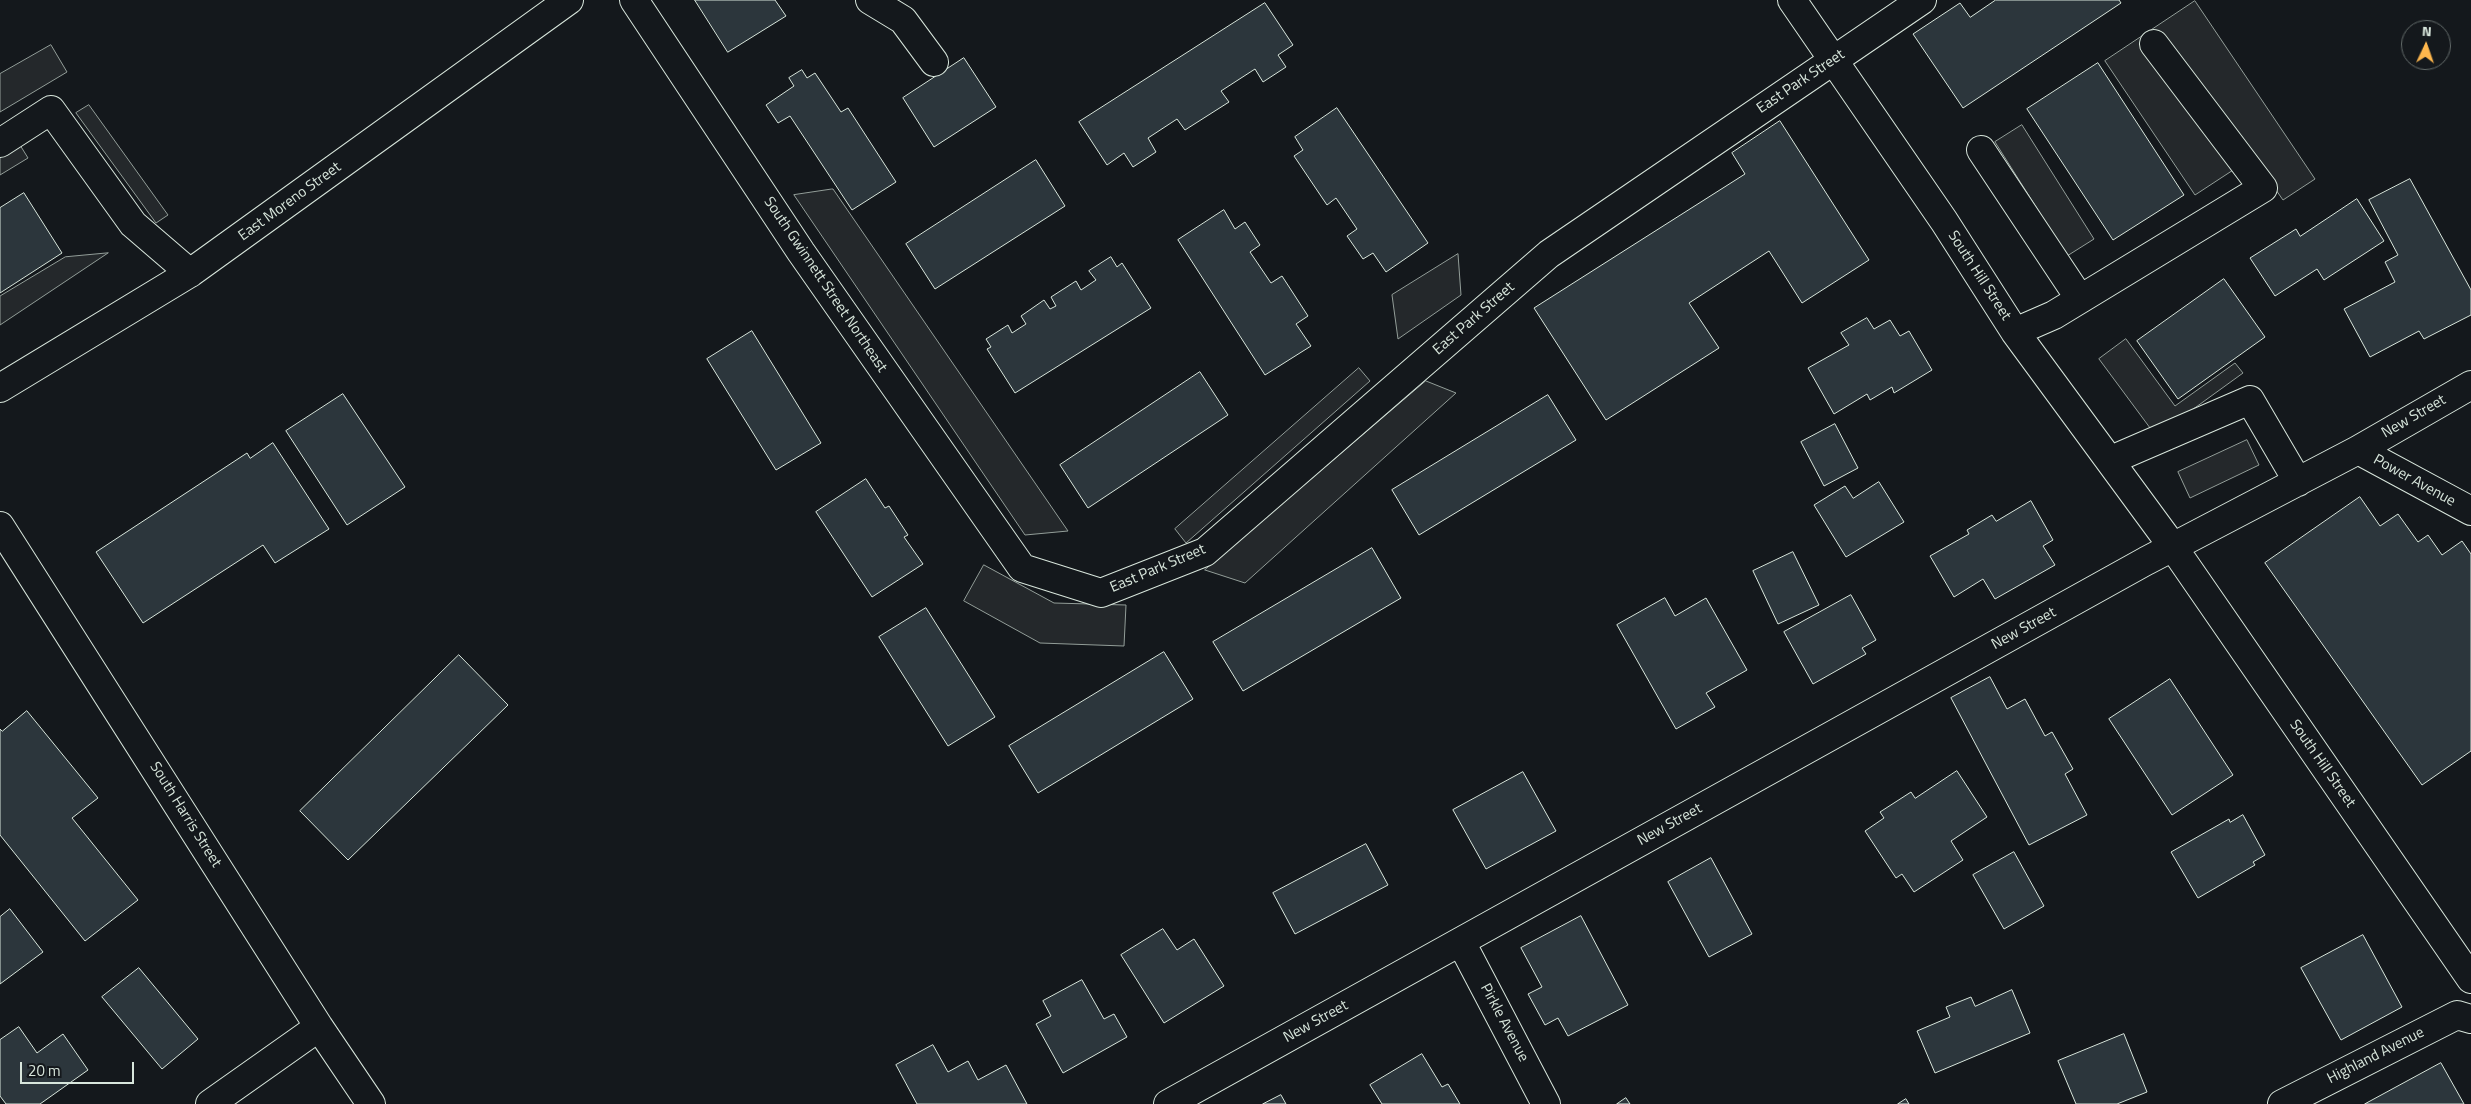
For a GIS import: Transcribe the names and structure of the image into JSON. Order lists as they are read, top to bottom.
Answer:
{
  "streets": {
    "street": [
      "East Park Street",
      "East Moreno Street",
      "South Hill Street",
      "South Gwinnett Street Northeast",
      "New Street",
      "Power Avenue",
      "South Harris Street",
      "Pirkle Avenue",
      "Highland Avenue"
    ]
  },
  "crossings": [
    ["East Park Street", "South Hill Street"],
    ["East Park Street", "South Gwinnett Street Northeast"],
    ["South Hill Street", "New Street"],
    ["New Street", "Power Avenue"],
    ["New Street", "Pirkle Avenue"]
  ],
  "scale_bar": "20 m",
  "north": "top"
}
